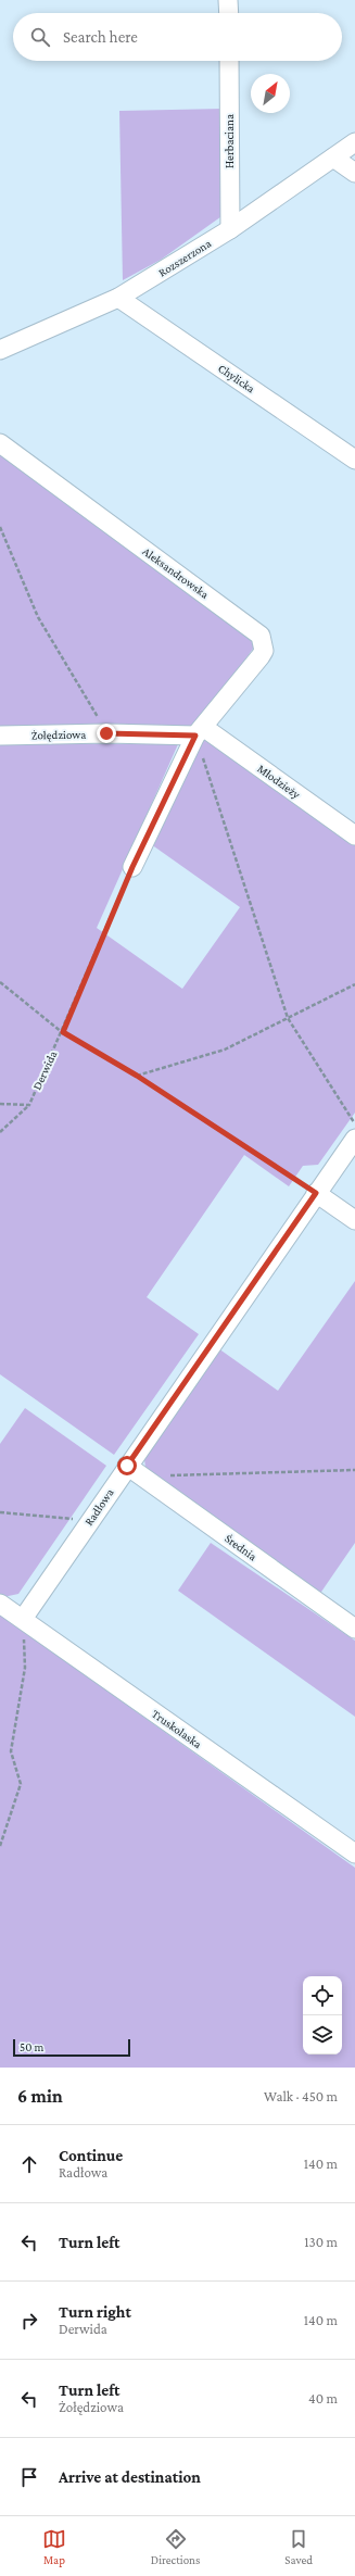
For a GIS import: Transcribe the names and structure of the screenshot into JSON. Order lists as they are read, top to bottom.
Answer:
{
  "streets": {
    "street": [
      "Herbaciana",
      "Rozszerzona",
      "Chylicka",
      "Aleksandrowska",
      "Żołędziowa",
      "Młodzieży",
      "Radłowa",
      "Średnia",
      "Truskolaska"
    ],
    "path": ["Derwida"]
  },
  "crossings": [
    ["Herbaciana", "Rozszerzona"],
    ["Rozszerzona", "Chylicka"],
    ["Aleksandrowska", "Żołędziowa"],
    ["Aleksandrowska", "Młodzieży"],
    ["Żołędziowa", "Młodzieży"],
    ["Radłowa", "Średnia"],
    ["Radłowa", "Truskolaska"]
  ],
  "scale_bar": "50 m",
  "north": "top right",
  "page": {
    "search": "Search here",
    "scale": "50 m",
    "heading": ["6 min", "Walk · 450 m"],
    "list": [
      ["Continue", "Radłowa", "140 m"],
      ["Turn left", "130 m"],
      ["Turn right", "Derwida", "140 m"],
      ["Turn left", "Żołędziowa", "40 m"],
      "Arrive at destination"
    ],
    "nav": ["Map", "Directions", "Saved"]
  }
}
